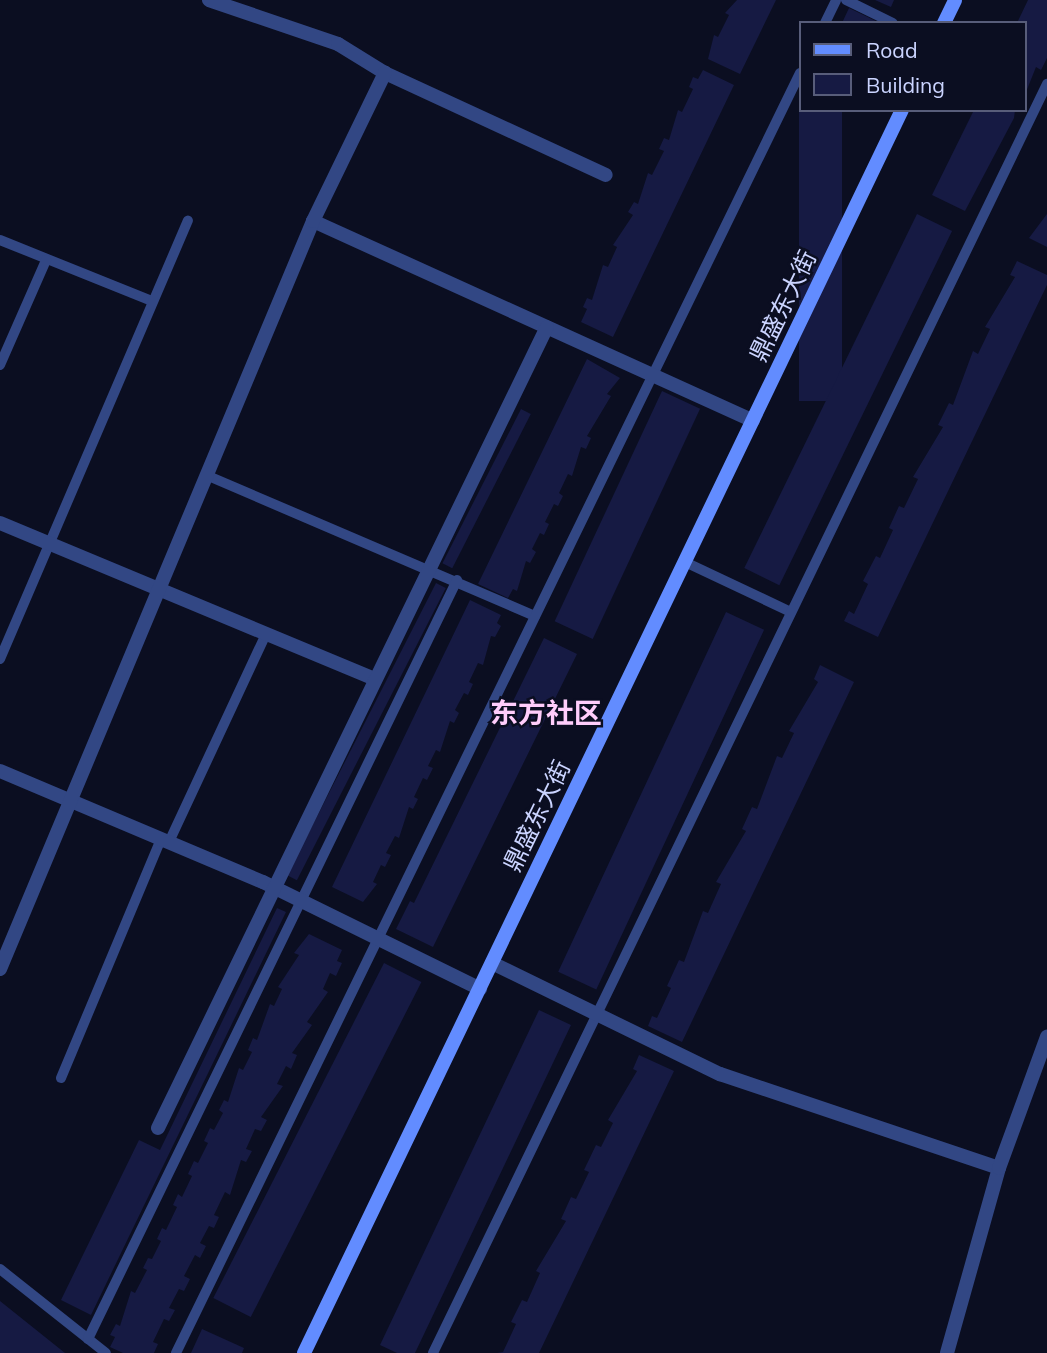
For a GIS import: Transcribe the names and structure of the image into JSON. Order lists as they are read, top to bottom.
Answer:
{
  "streets": {
    "main road": ["鼎盛东大街"]
  },
  "districts": ["东方社区"],
  "legend": ["Road", "Building"]
}
